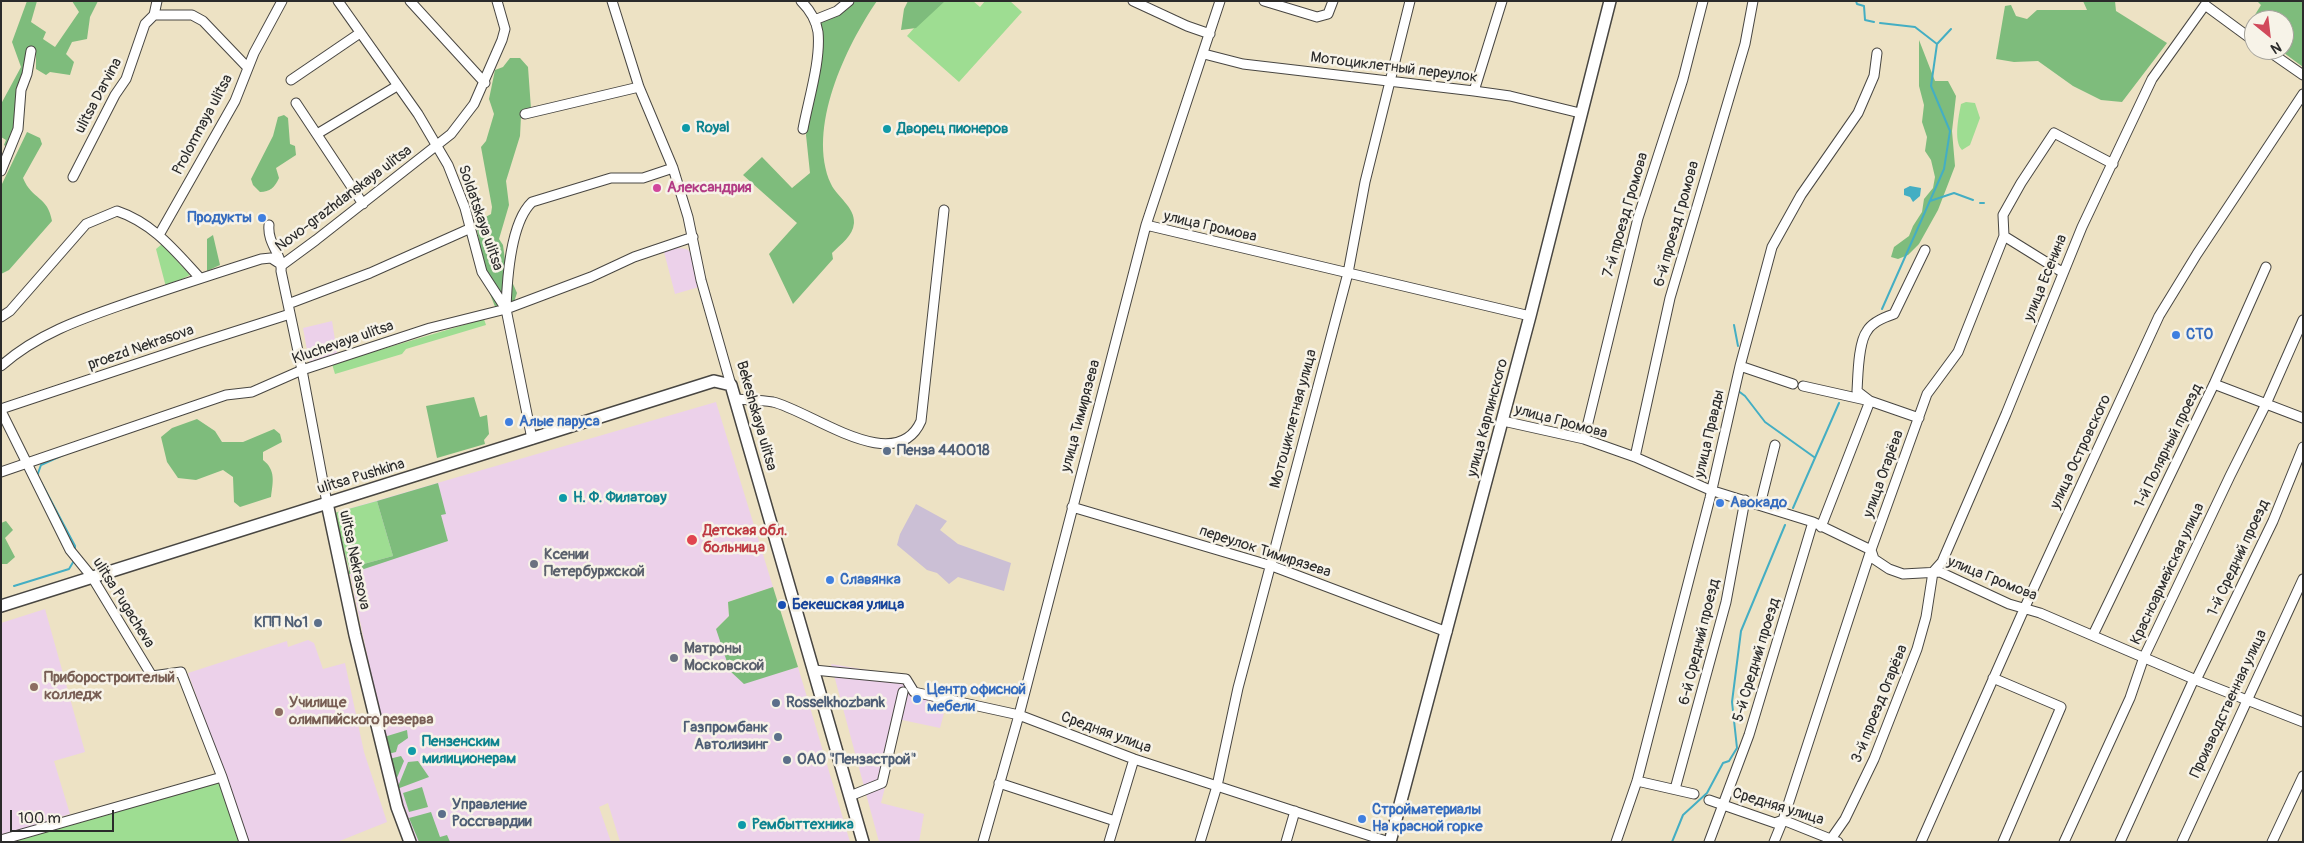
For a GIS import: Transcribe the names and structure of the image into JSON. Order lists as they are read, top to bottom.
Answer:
{
  "streets": {
    "main road": [
      "Bekeshskaya ulitsa",
      "улица Карпинского",
      "ulitsa Pushkina",
      "ulitsa Nekrasova"
    ],
    "street": [
      "Мотоциклетный переулок",
      "ulitsa Darvina",
      "Prolomnaya ulitsa",
      "Novo-grazhdanskaya ulitsa",
      "7-й проезд Громова",
      "Soldatskaya ulitsa",
      "6-й проезд Громова",
      "улица Громова",
      "улица Есенина",
      "Kluchevaya ulitsa",
      "proezd Nekrasova",
      "улица Тимирязева",
      "Мотоциклетная улица",
      "улица Правды",
      "1-й Полярный проезд",
      "улица Островского",
      "улица Огарёва",
      "переулок Тимирязева",
      "1-й Средний проезд",
      "Красноармейская улица",
      "ulitsa Pugacheva",
      "6-й Средний проезд",
      "5-й Средний проезд",
      "3-й проезд Огарёва",
      "Производственная улица",
      "Средняя улица"
    ]
  },
  "crossings": [
    ["Мотоциклетный переулок", "улица Тимирязева"],
    ["Мотоциклетный переулок", "улица Карпинского"],
    ["Мотоциклетный переулок", "Мотоциклетная улица"],
    ["Novo-grazhdanskaya ulitsa", "Soldatskaya ulitsa"],
    ["Novo-grazhdanskaya ulitsa", "ulitsa Nekrasova"],
    ["7-й проезд Громова", "улица Громова"],
    ["Soldatskaya ulitsa", "Kluchevaya ulitsa"],
    ["Soldatskaya ulitsa", "ulitsa Pushkina"],
    ["6-й проезд Громова", "улица Громова"],
    ["улица Громова", "улица Есенина"],
    ["улица Громова", "улица Тимирязева"],
    ["улица Громова", "улица Карпинского"],
    ["улица Громова", "Мотоциклетная улица"],
    ["улица Громова", "улица Правды"],
    ["улица Громова", "1-й Полярный проезд"],
    ["улица Громова", "улица Островского"],
    ["улица Громова", "улица Огарёва"],
    ["улица Громова", "1-й Средний проезд"],
    ["улица Громова", "Красноармейская улица"],
    ["улица Громова", "6-й Средний проезд"],
    ["улица Громова", "5-й Средний проезд"],
    ["улица Громова", "3-й проезд Огарёва"],
    ["улица Громова", "Производственная улица"],
    ["улица Есенина", "улица Огарёва"],
    ["улица Есенина", "3-й проезд Огарёва"],
    ["Kluchevaya ulitsa", "Bekeshskaya ulitsa"],
    ["Kluchevaya ulitsa", "ulitsa Nekrasova"],
    ["Kluchevaya ulitsa", "ulitsa Pugacheva"],
    ["proezd Nekrasova", "ulitsa Nekrasova"],
    ["proezd Nekrasova", "ulitsa Pugacheva"],
    ["Bekeshskaya ulitsa", "ulitsa Pushkina"],
    ["Bekeshskaya ulitsa", "Средняя улица"],
    ["улица Тимирязева", "переулок Тимирязева"],
    ["улица Тимирязева", "Средняя улица"],
    ["улица Карпинского", "переулок Тимирязева"],
    ["улица Карпинского", "Средняя улица"],
    ["Мотоциклетная улица", "переулок Тимирязева"],
    ["Мотоциклетная улица", "Средняя улица"],
    ["улица Огарёва", "Средняя улица"],
    ["ulitsa Pushkina", "ulitsa Nekrasova"],
    ["ulitsa Pushkina", "ulitsa Pugacheva"],
    ["5-й Средний проезд", "Средняя улица"],
    ["3-й проезд Огарёва", "Средняя улица"]
  ],
  "places": [
    "Royal",
    "Дворец пионеров",
    "Александрия",
    "Продукты",
    "СТО",
    "Алые паруса",
    "Пенза 440018",
    "Н. Ф. Филатову",
    "Авокадо",
    "Детская обл. больница",
    "Ксении Петербуржской",
    "Славянка",
    "Бекешская улица",
    "КПП №1",
    "Матроны Московской",
    "Приборостроителый колледж",
    "Центр офисной мебели",
    "Rosselkhozbank",
    "Училище олимпийского резерва",
    "Газпромбанк Автолизинг",
    "Пензенским милиционерам",
    "ОАО \"Пензастрой\"",
    "Управление Россгвардии",
    "Стройматериалы На красной горке",
    "Рембыттехника"
  ],
  "scale_bar": "100 m",
  "north": "bottom right"
}
